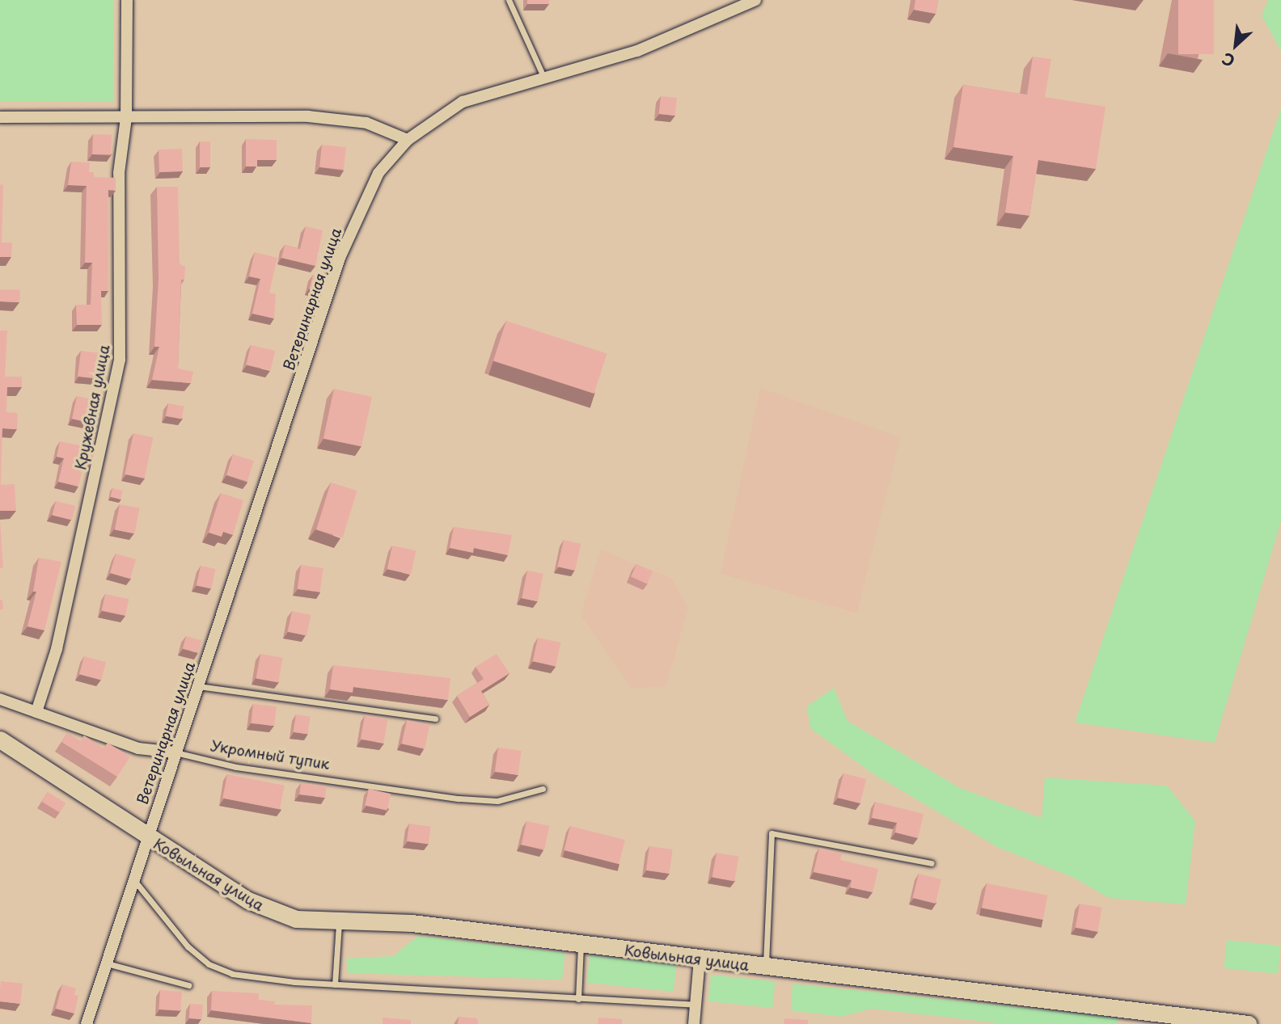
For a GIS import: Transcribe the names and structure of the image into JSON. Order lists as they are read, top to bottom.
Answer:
{
  "streets": {
    "street": [
      "Ветеринарная улица",
      "Кружевная улица",
      "Укромный тупик",
      "Ковыльная улица"
    ]
  },
  "crossings": [
    ["Ветеринарная улица", "Укромный тупик"],
    ["Ветеринарная улица", "Ковыльная улица"],
    ["Кружевная улица", "Укромный тупик"]
  ],
  "north": "bottom left"
}
